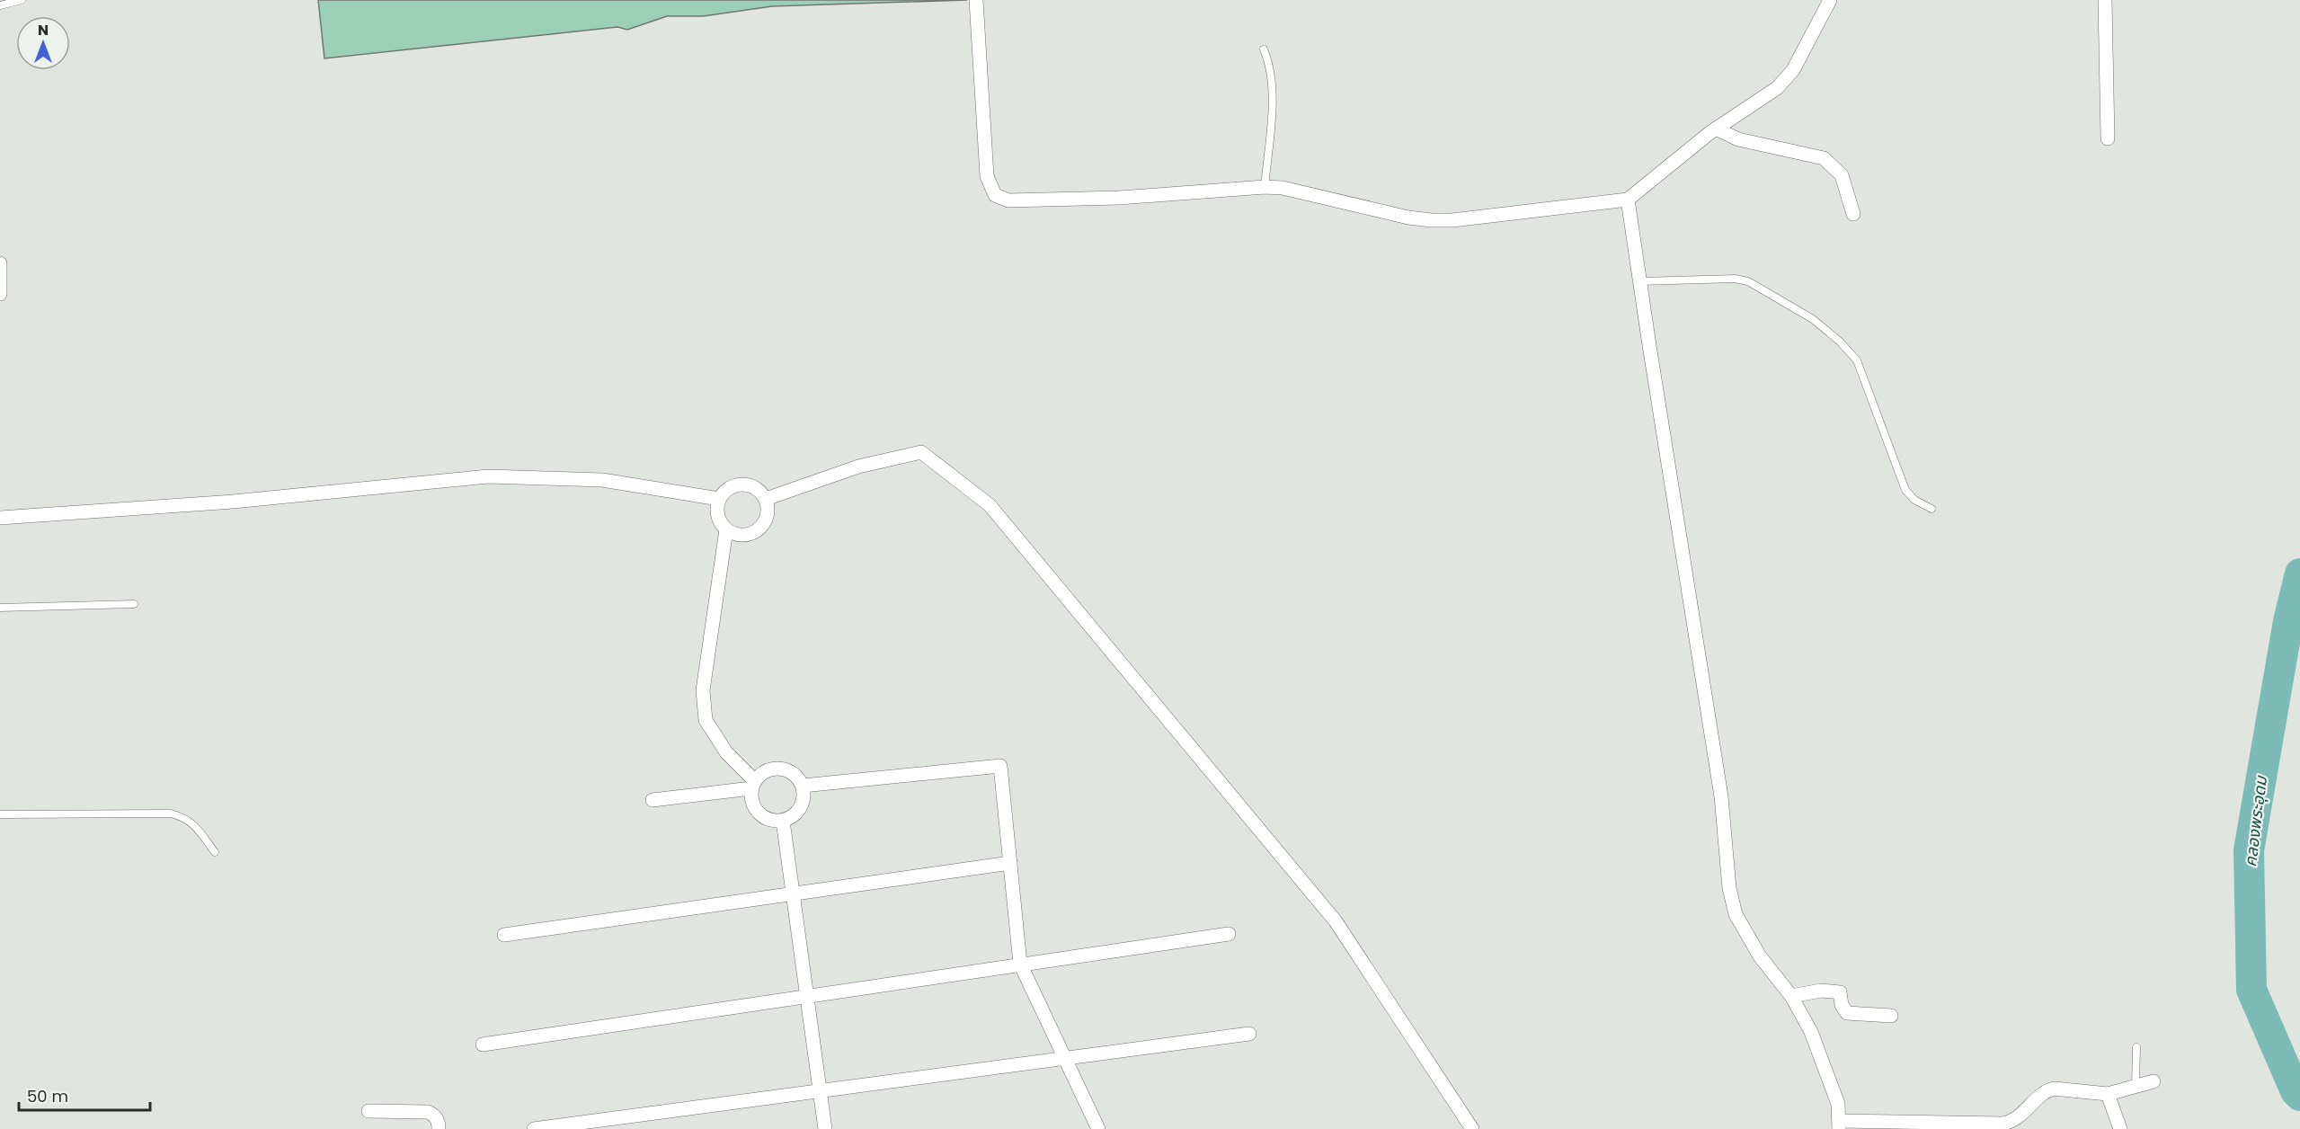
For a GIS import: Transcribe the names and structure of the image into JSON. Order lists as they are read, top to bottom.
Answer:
{
  "water": ["คลองพระอุดม"],
  "scale_bar": "50 m",
  "north": "top"
}
